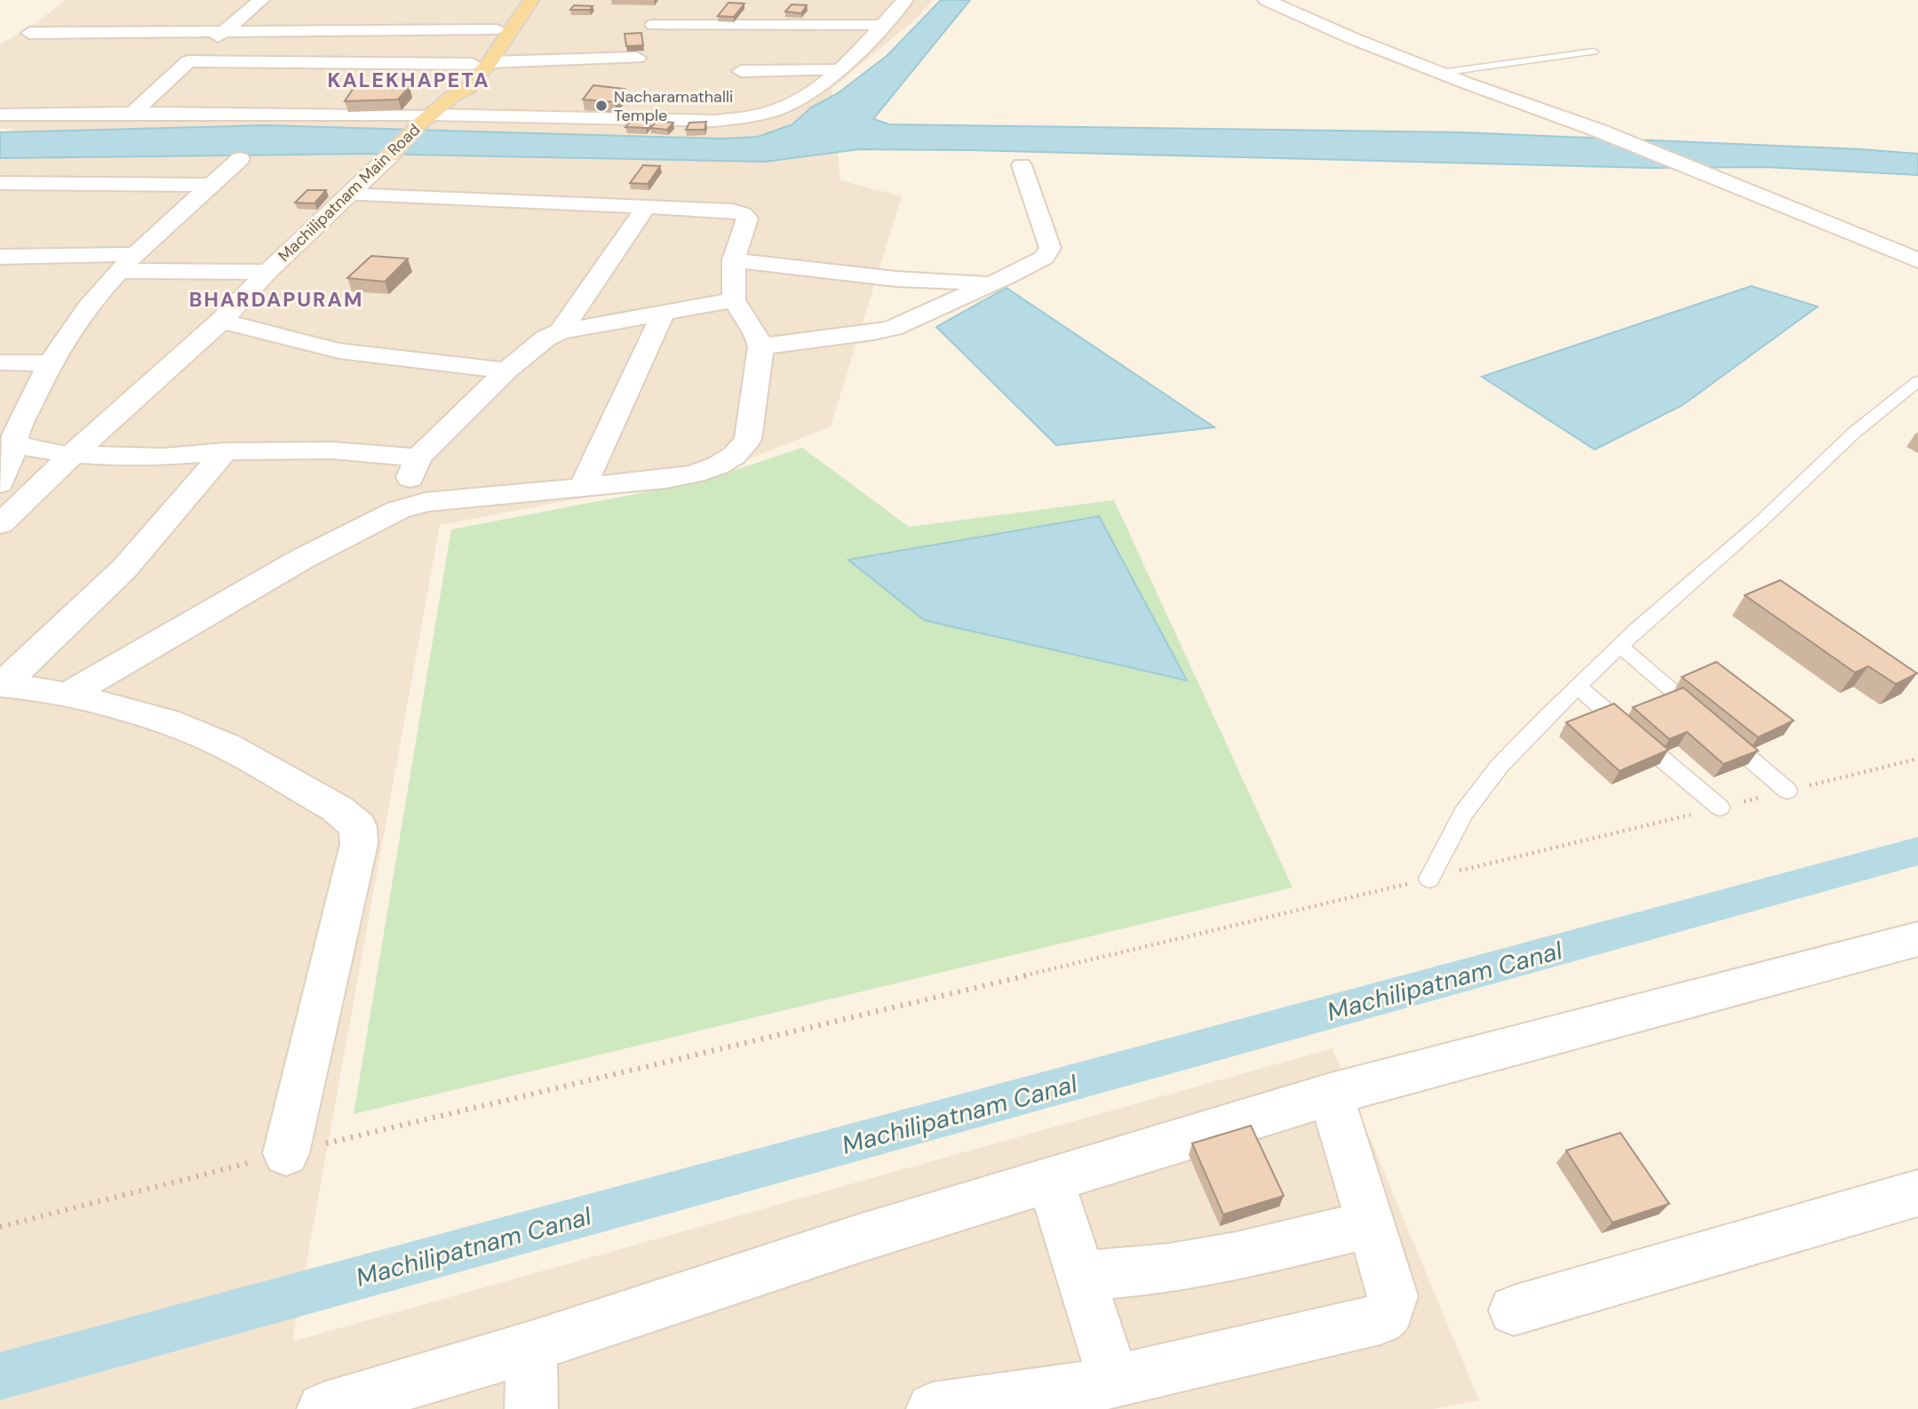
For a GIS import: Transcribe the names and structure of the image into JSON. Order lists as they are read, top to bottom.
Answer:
{
  "streets": {
    "main road": ["Machilipatnam Main Road"]
  },
  "districts": ["KALEKHAPETA", "BHARDAPURAM"],
  "water": ["Machilipatnam Canal"],
  "places": ["Nacharamathalli Temple"]
}
